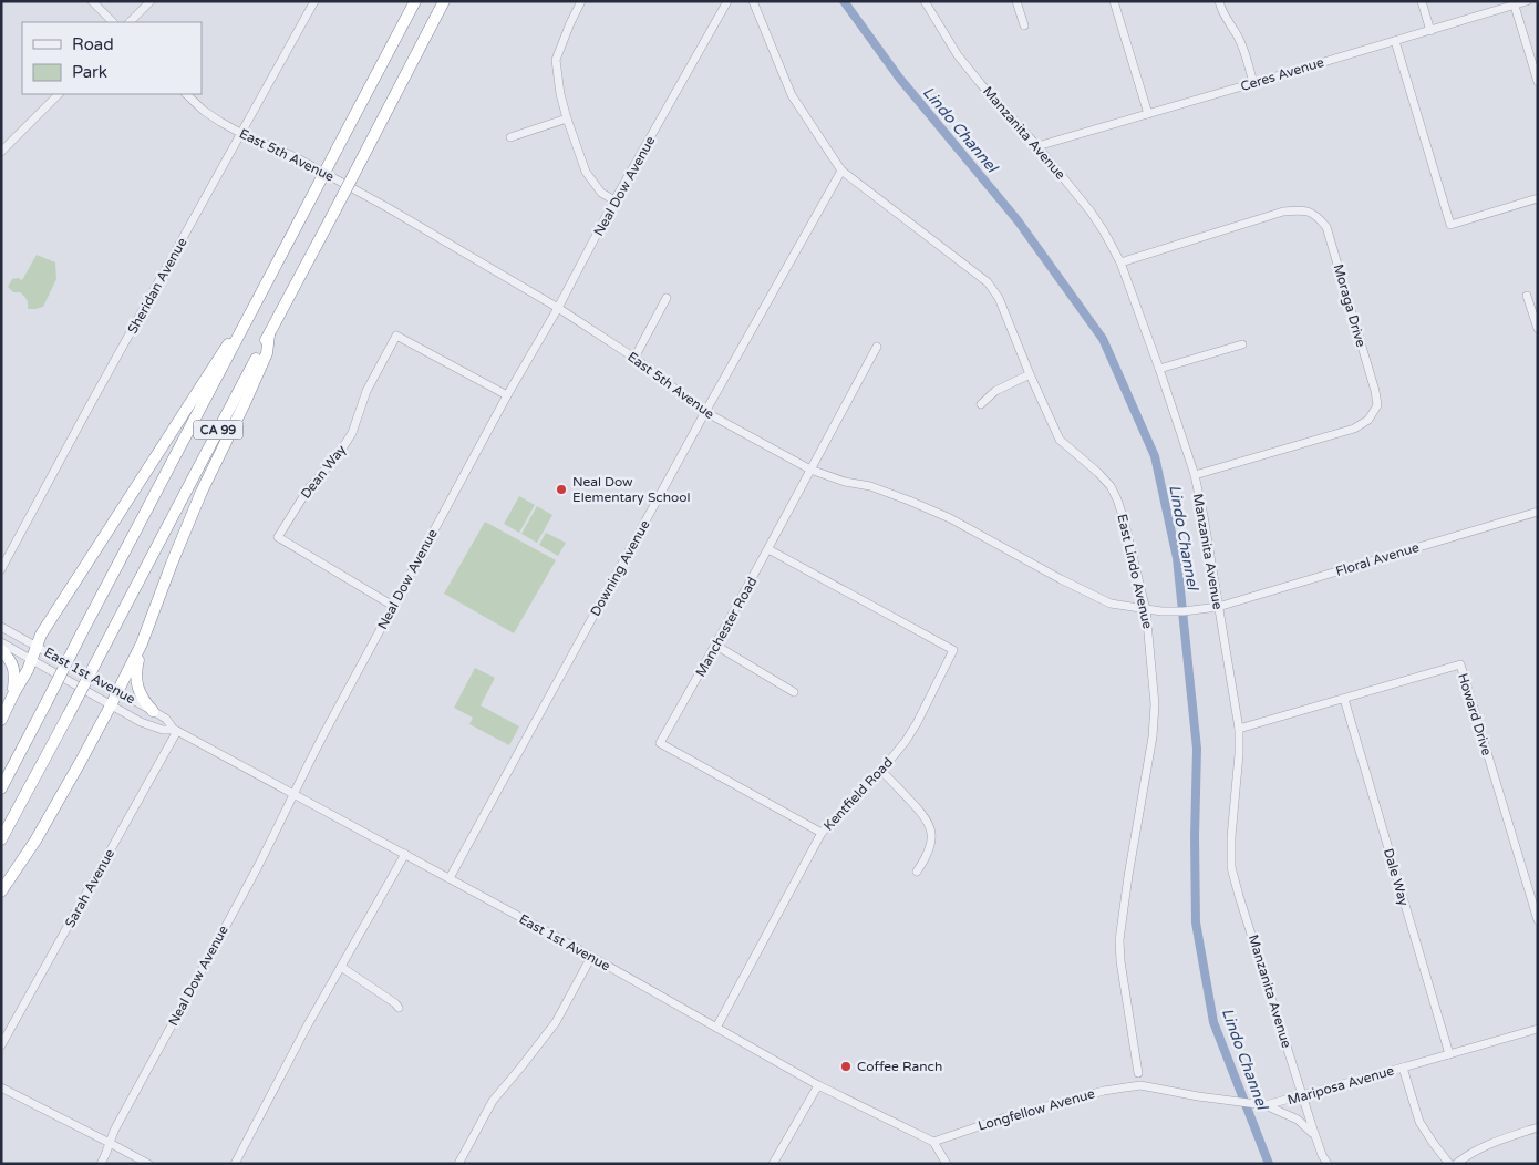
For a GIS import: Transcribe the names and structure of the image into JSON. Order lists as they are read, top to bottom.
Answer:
{
  "streets": {
    "highway": ["CA 99"],
    "street": [
      "Ceres Avenue",
      "Manzanita Avenue",
      "East 5th Avenue",
      "Neal Dow Avenue",
      "Sheridan Avenue",
      "Moraga Drive",
      "Dean Way",
      "Floral Avenue",
      "Downing Avenue",
      "East Lindo Avenue",
      "Manchester Road",
      "East 1st Avenue",
      "Howard Drive",
      "Kentfield Road",
      "Dale Way",
      "Sarah Avenue",
      "Mariposa Avenue",
      "Longfellow Avenue"
    ]
  },
  "crossings": [
    ["Ceres Avenue", "Manzanita Avenue"],
    ["Manzanita Avenue", "East 5th Avenue"],
    ["Manzanita Avenue", "Moraga Drive"],
    ["Manzanita Avenue", "Floral Avenue"],
    ["Manzanita Avenue", "Howard Drive"],
    ["Manzanita Avenue", "Mariposa Avenue"],
    ["East 5th Avenue", "Neal Dow Avenue"],
    ["East 5th Avenue", "Sheridan Avenue"],
    ["East 5th Avenue", "Floral Avenue"],
    ["East 5th Avenue", "Downing Avenue"],
    ["East 5th Avenue", "East Lindo Avenue"],
    ["East 5th Avenue", "Manchester Road"],
    ["Neal Dow Avenue", "Dean Way"],
    ["Neal Dow Avenue", "East 1st Avenue"],
    ["Downing Avenue", "East Lindo Avenue"],
    ["Downing Avenue", "East 1st Avenue"],
    ["Manchester Road", "Kentfield Road"],
    ["East 1st Avenue", "Kentfield Road"],
    ["East 1st Avenue", "Sarah Avenue"],
    ["East 1st Avenue", "Longfellow Avenue"],
    ["Howard Drive", "Dale Way"],
    ["Dale Way", "Mariposa Avenue"],
    ["Mariposa Avenue", "Longfellow Avenue"]
  ],
  "water": ["Lindo Channel"],
  "places": ["Neal Dow Elementary School", "Coffee Ranch"],
  "legend": ["Road", "Park"]
}
